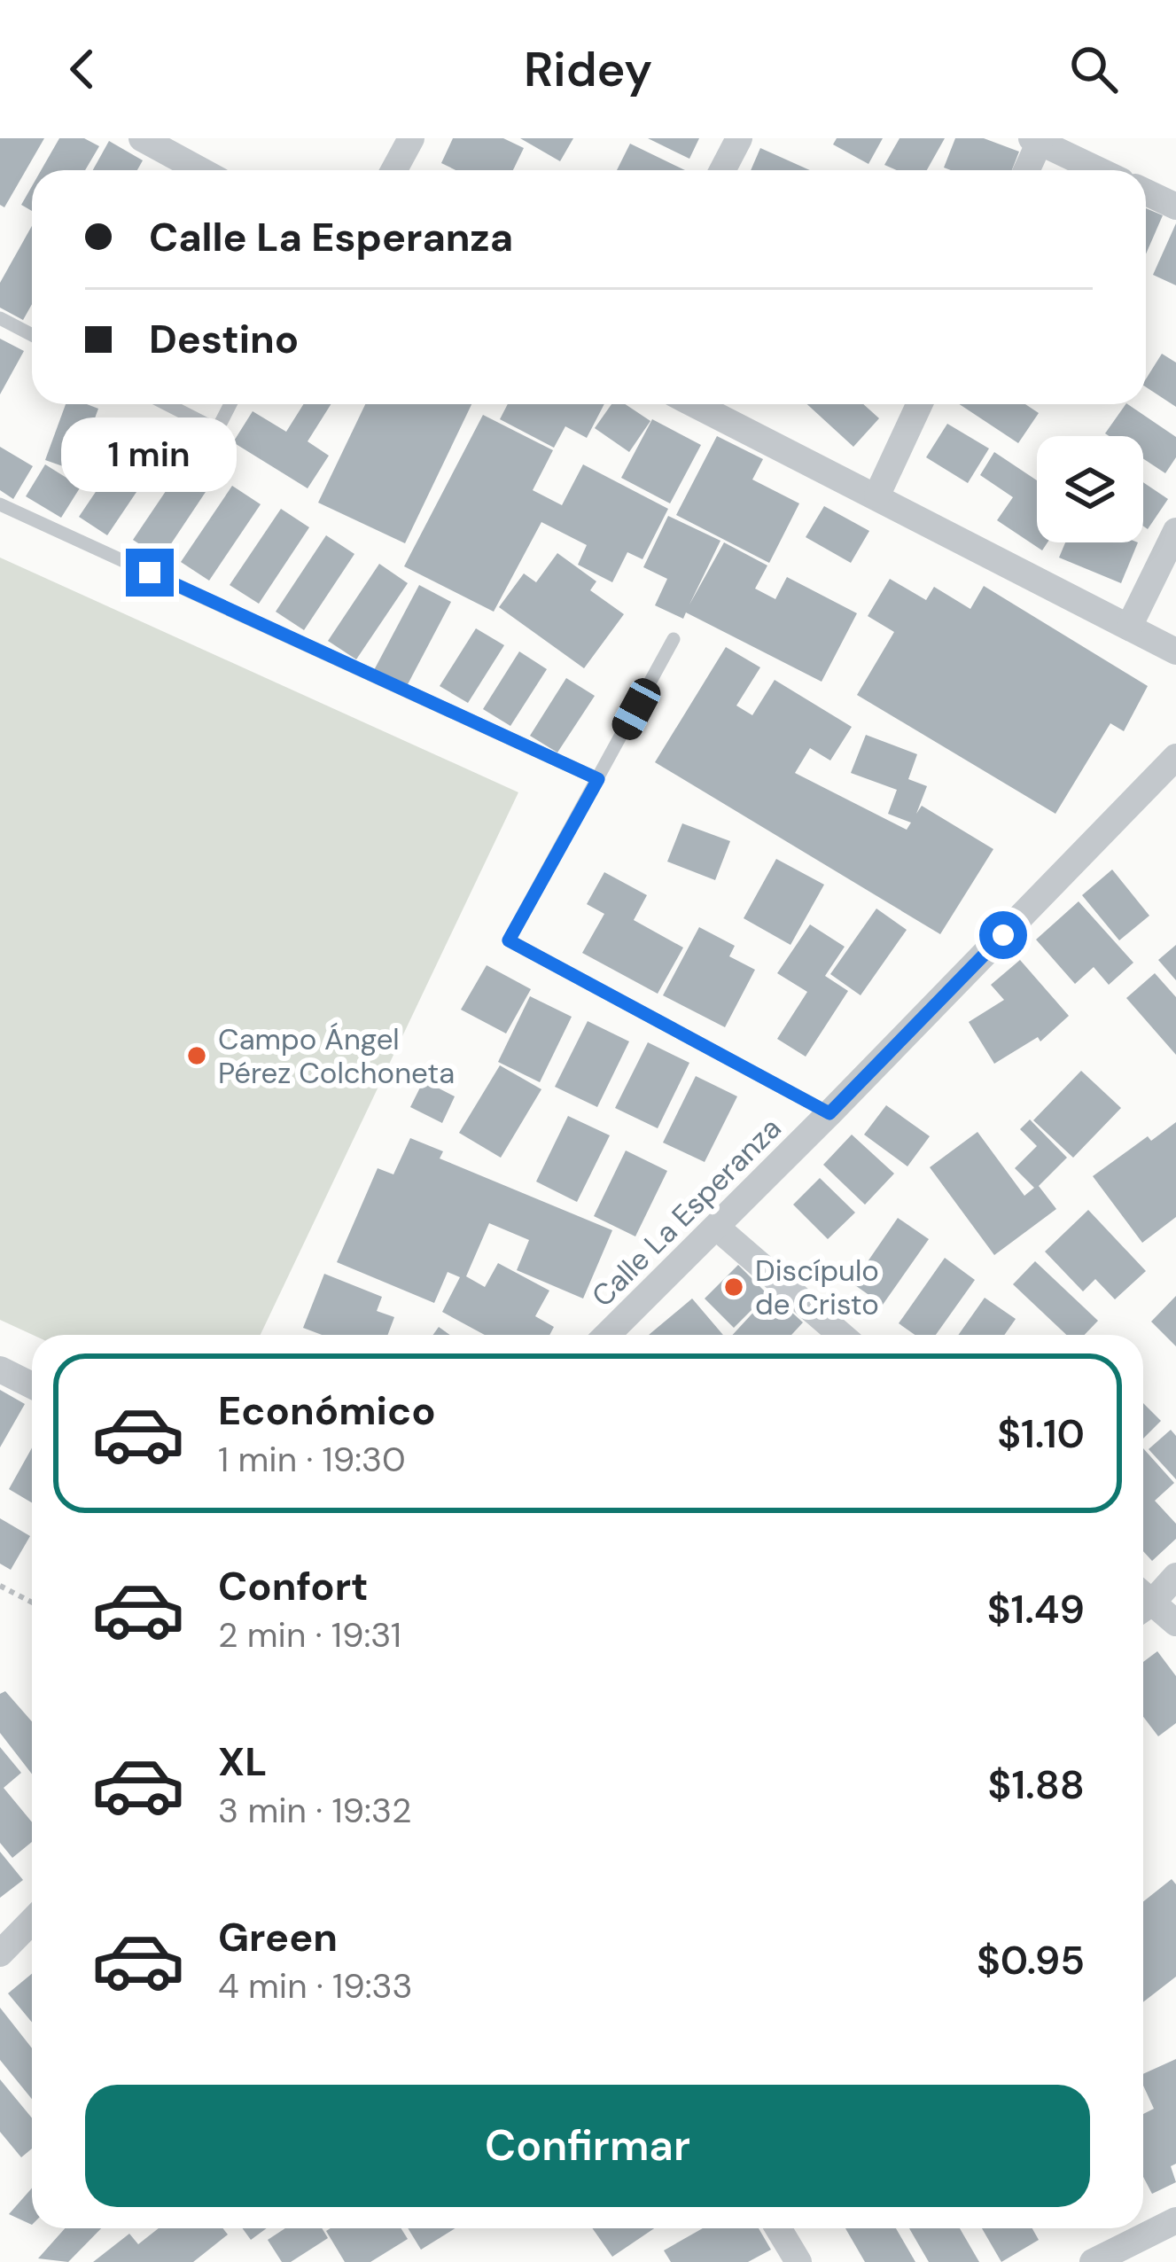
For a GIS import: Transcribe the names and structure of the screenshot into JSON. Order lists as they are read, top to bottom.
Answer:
{
  "streets": {
    "street": ["Calle La Esperanza"]
  },
  "places": ["Campo Ángel Pérez Colchoneta", "Discípulo de Cristo"],
  "page": {
    "header": "Ridey",
    "banner": ["Calle La Esperanza", "Destino"],
    "bubble": "1 min",
    "list": [
      {
        "name": "Económico",
        "note": "1 min · 19:30",
        "value": "$1.10"
      },
      {
        "name": "Confort",
        "note": "2 min · 19:31",
        "value": "$1.49"
      },
      {
        "name": "XL",
        "note": "3 min · 19:32",
        "value": "$1.88"
      },
      {
        "name": "Green",
        "note": "4 min · 19:33",
        "value": "$0.95"
      }
    ],
    "buttons": "Confirmar"
  }
}
